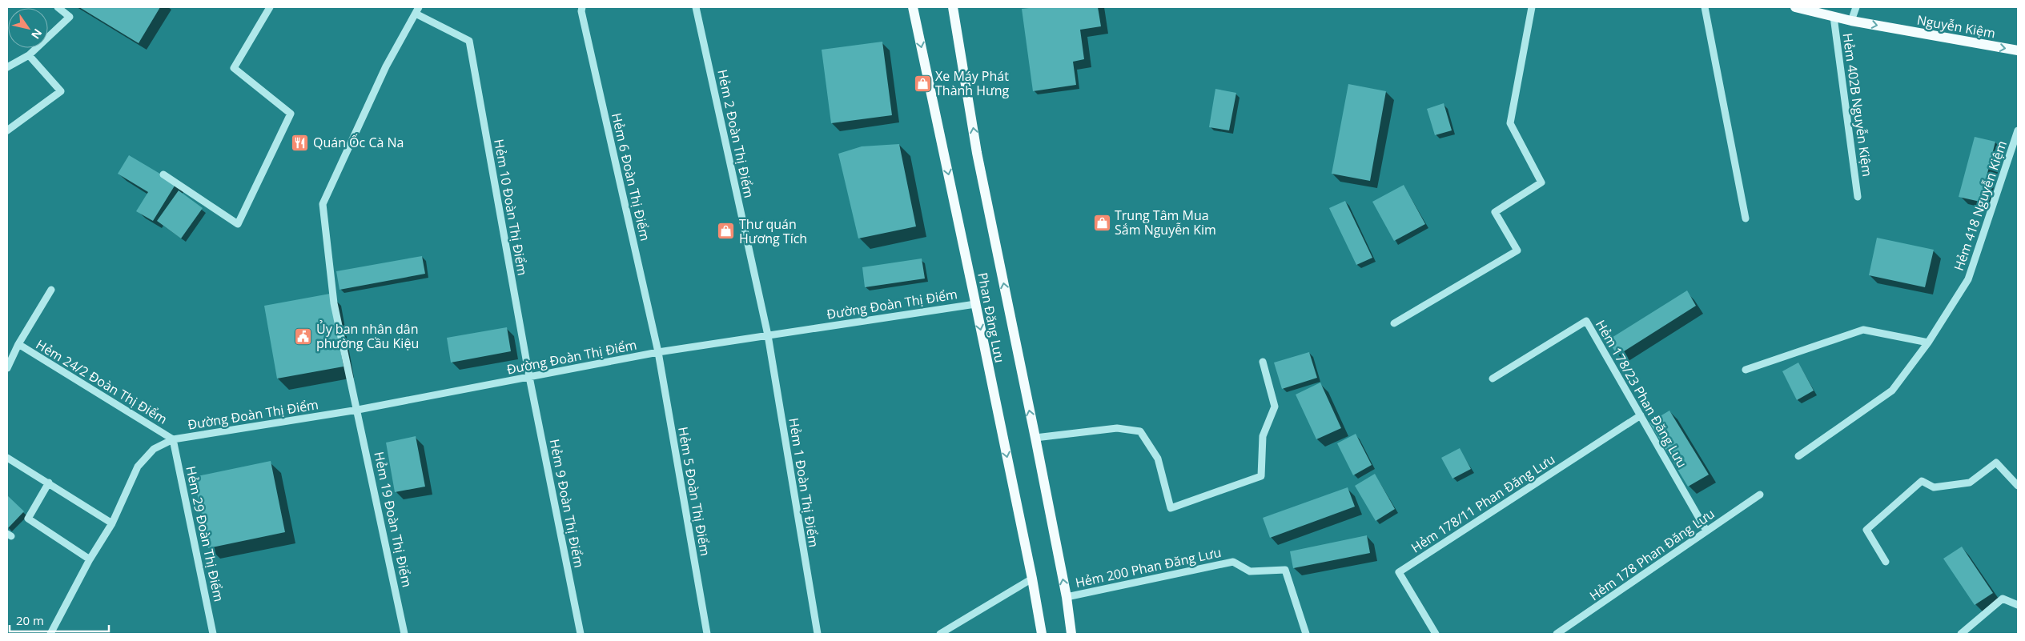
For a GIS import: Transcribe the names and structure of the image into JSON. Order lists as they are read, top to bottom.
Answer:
{
  "streets": {
    "main road": ["Nguyễn Kiệm", "Phan Đăng Lưu"],
    "street": [
      "Hẻm 402B Nguyễn Kiệm",
      "Hẻm 2 Đoàn Thị Điểm",
      "Hẻm 6 Đoàn Thị Điểm",
      "Hẻm 418 Nguyễn Kiệm",
      "Hẻm 10 Đoàn Thị Điểm",
      "Đường Đoàn Thị Điểm",
      "Hẻm 24/2 Đoàn Thị Điểm",
      "Hẻm 178/23 Phan Đăng Lưu",
      "Hẻm 1 Đoàn Thị Điểm",
      "Hẻm 5 Đoàn Thị Điểm",
      "Hẻm 9 Đoàn Thị Điểm",
      "Hẻm 178/11 Phan Đăng Lưu",
      "Hẻm 19 Đoàn Thị Điểm",
      "Hẻm 29 Đoàn Thị Điểm",
      "Hẻm 178 Phan Đăng Lưu",
      "Hẻm 200 Phan Đăng Lưu"
    ]
  },
  "crossings": [
    ["Nguyễn Kiệm", "Hẻm 402B Nguyễn Kiệm"],
    ["Hẻm 2 Đoàn Thị Điểm", "Đường Đoàn Thị Điểm"],
    ["Hẻm 2 Đoàn Thị Điểm", "Hẻm 1 Đoàn Thị Điểm"],
    ["Hẻm 6 Đoàn Thị Điểm", "Đường Đoàn Thị Điểm"],
    ["Hẻm 6 Đoàn Thị Điểm", "Hẻm 5 Đoàn Thị Điểm"],
    ["Hẻm 10 Đoàn Thị Điểm", "Đường Đoàn Thị Điểm"],
    ["Hẻm 10 Đoàn Thị Điểm", "Hẻm 9 Đoàn Thị Điểm"],
    ["Hẻm 10 Đoàn Thị Điểm", "Hẻm 19 Đoàn Thị Điểm"],
    ["Đường Đoàn Thị Điểm", "Phan Đăng Lưu"],
    ["Đường Đoàn Thị Điểm", "Hẻm 24/2 Đoàn Thị Điểm"],
    ["Đường Đoàn Thị Điểm", "Hẻm 1 Đoàn Thị Điểm"],
    ["Đường Đoàn Thị Điểm", "Hẻm 5 Đoàn Thị Điểm"],
    ["Đường Đoàn Thị Điểm", "Hẻm 9 Đoàn Thị Điểm"],
    ["Đường Đoàn Thị Điểm", "Hẻm 19 Đoàn Thị Điểm"],
    ["Đường Đoàn Thị Điểm", "Hẻm 29 Đoàn Thị Điểm"],
    ["Phan Đăng Lưu", "Hẻm 200 Phan Đăng Lưu"],
    ["Hẻm 24/2 Đoàn Thị Điểm", "Hẻm 29 Đoàn Thị Điểm"],
    ["Hẻm 178/23 Phan Đăng Lưu", "Hẻm 178/11 Phan Đăng Lưu"],
    ["Hẻm 178/23 Phan Đăng Lưu", "Hẻm 178 Phan Đăng Lưu"]
  ],
  "one_way": ["Nguyễn Kiệm"],
  "places": {
    "shop": ["Xe Máy Phát Thành Hưng", "Trung Tâm Mua Sắm Nguyễn Kim", "Thư quán Hương Tích"],
    "restaurant": ["Quán Ốc Cà Na"],
    "public building": ["Ủy ban nhân dân phường Cầu Kiệu"]
  },
  "scale_bar": "20 m",
  "north": "bottom right"
}
